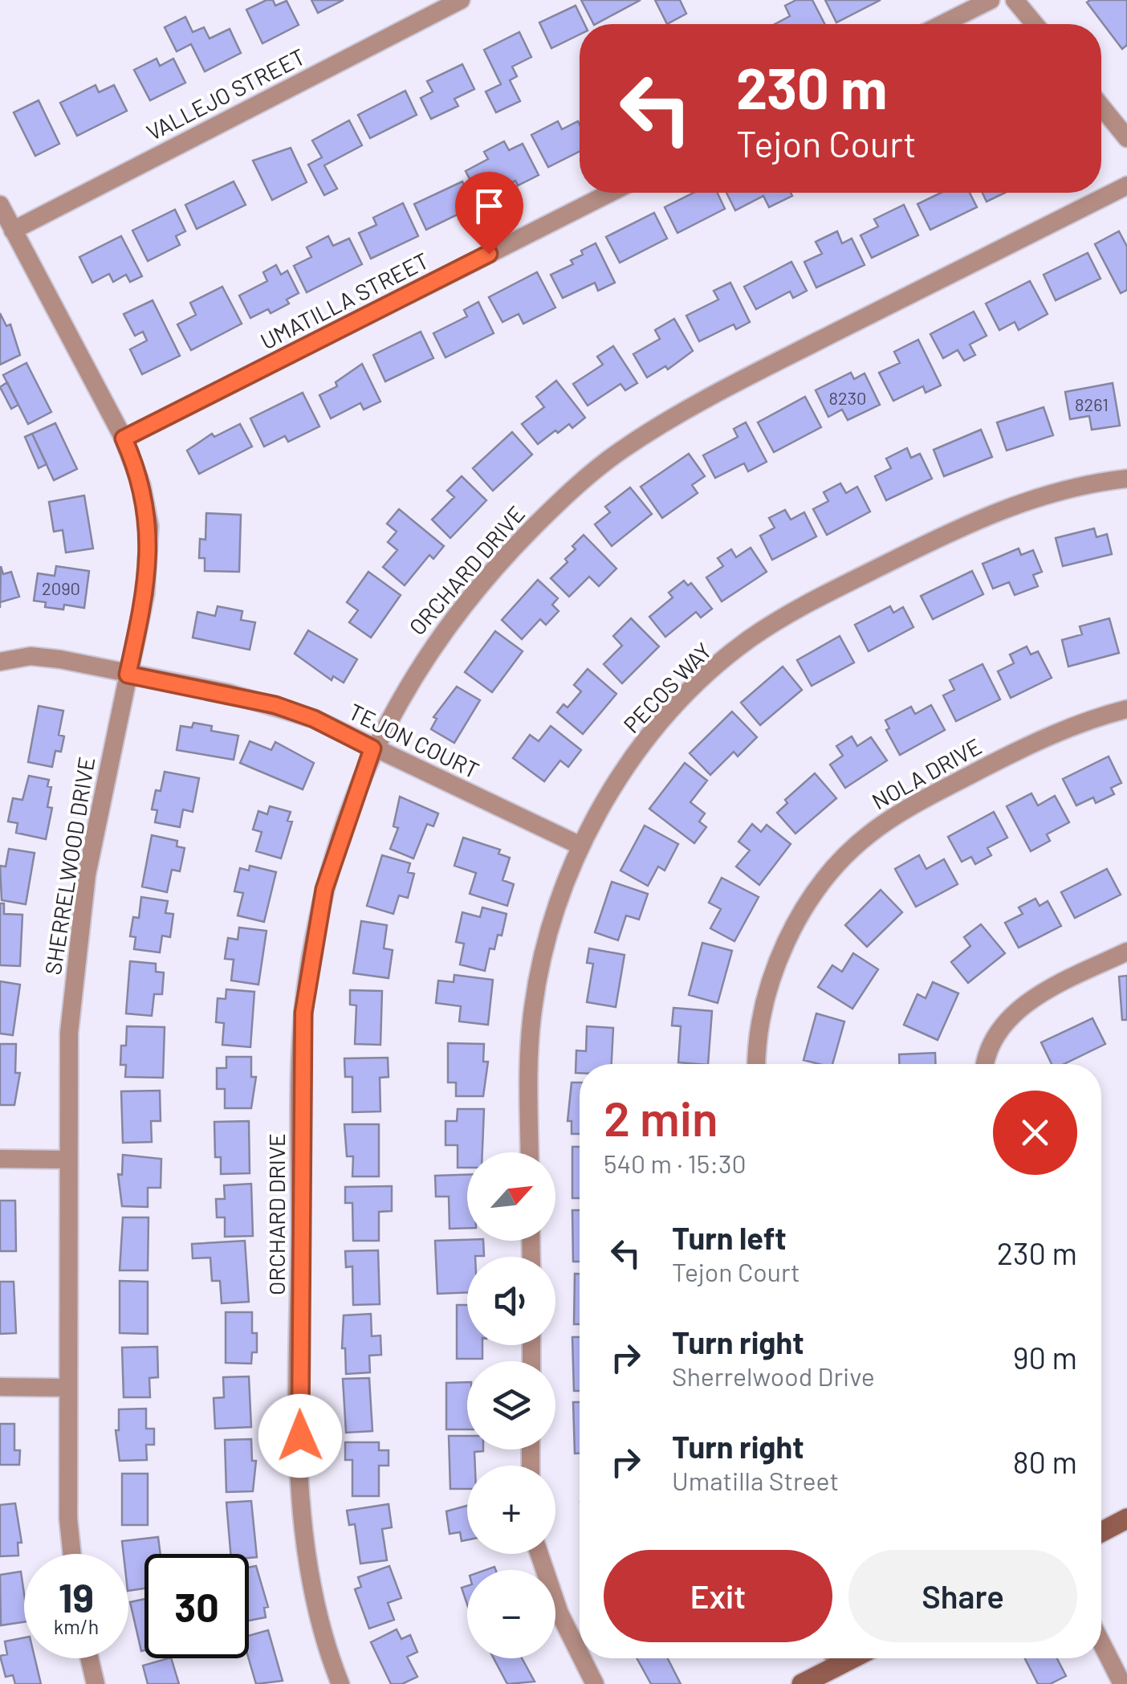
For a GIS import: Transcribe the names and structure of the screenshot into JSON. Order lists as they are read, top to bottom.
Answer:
{
  "streets": {
    "street": [
      "VALLEJO STREET",
      "UMATILLA STREET",
      "ORCHARD DRIVE",
      "PECOS WAY",
      "TEJON COURT",
      "NOLA DRIVE",
      "SHERRELWOOD DRIVE"
    ]
  },
  "crossings": [
    ["VALLEJO STREET", "SHERRELWOOD DRIVE"],
    ["UMATILLA STREET", "SHERRELWOOD DRIVE"],
    ["ORCHARD DRIVE", "TEJON COURT"],
    ["PECOS WAY", "TEJON COURT"],
    ["TEJON COURT", "SHERRELWOOD DRIVE"]
  ],
  "house_numbers": ["8230", "8261", "2090"],
  "north": "top right",
  "page": {
    "turn": ["230 m", "Tejon Court"],
    "heading": ["2 min", "540 m · 15:30"],
    "map_buttons": ["+", "−"],
    "list": [
      {
        "name": "Turn left",
        "note": "Tejon Court",
        "value": "230 m"
      },
      {
        "name": "Turn right",
        "note": "Sherrelwood Drive",
        "value": "90 m"
      },
      {
        "name": "Turn right",
        "note": "Umatilla Street",
        "value": "80 m"
      }
    ],
    "buttons": ["Exit", "Share"],
    "speed": "19 km/h",
    "limit": "30"
  }
}
